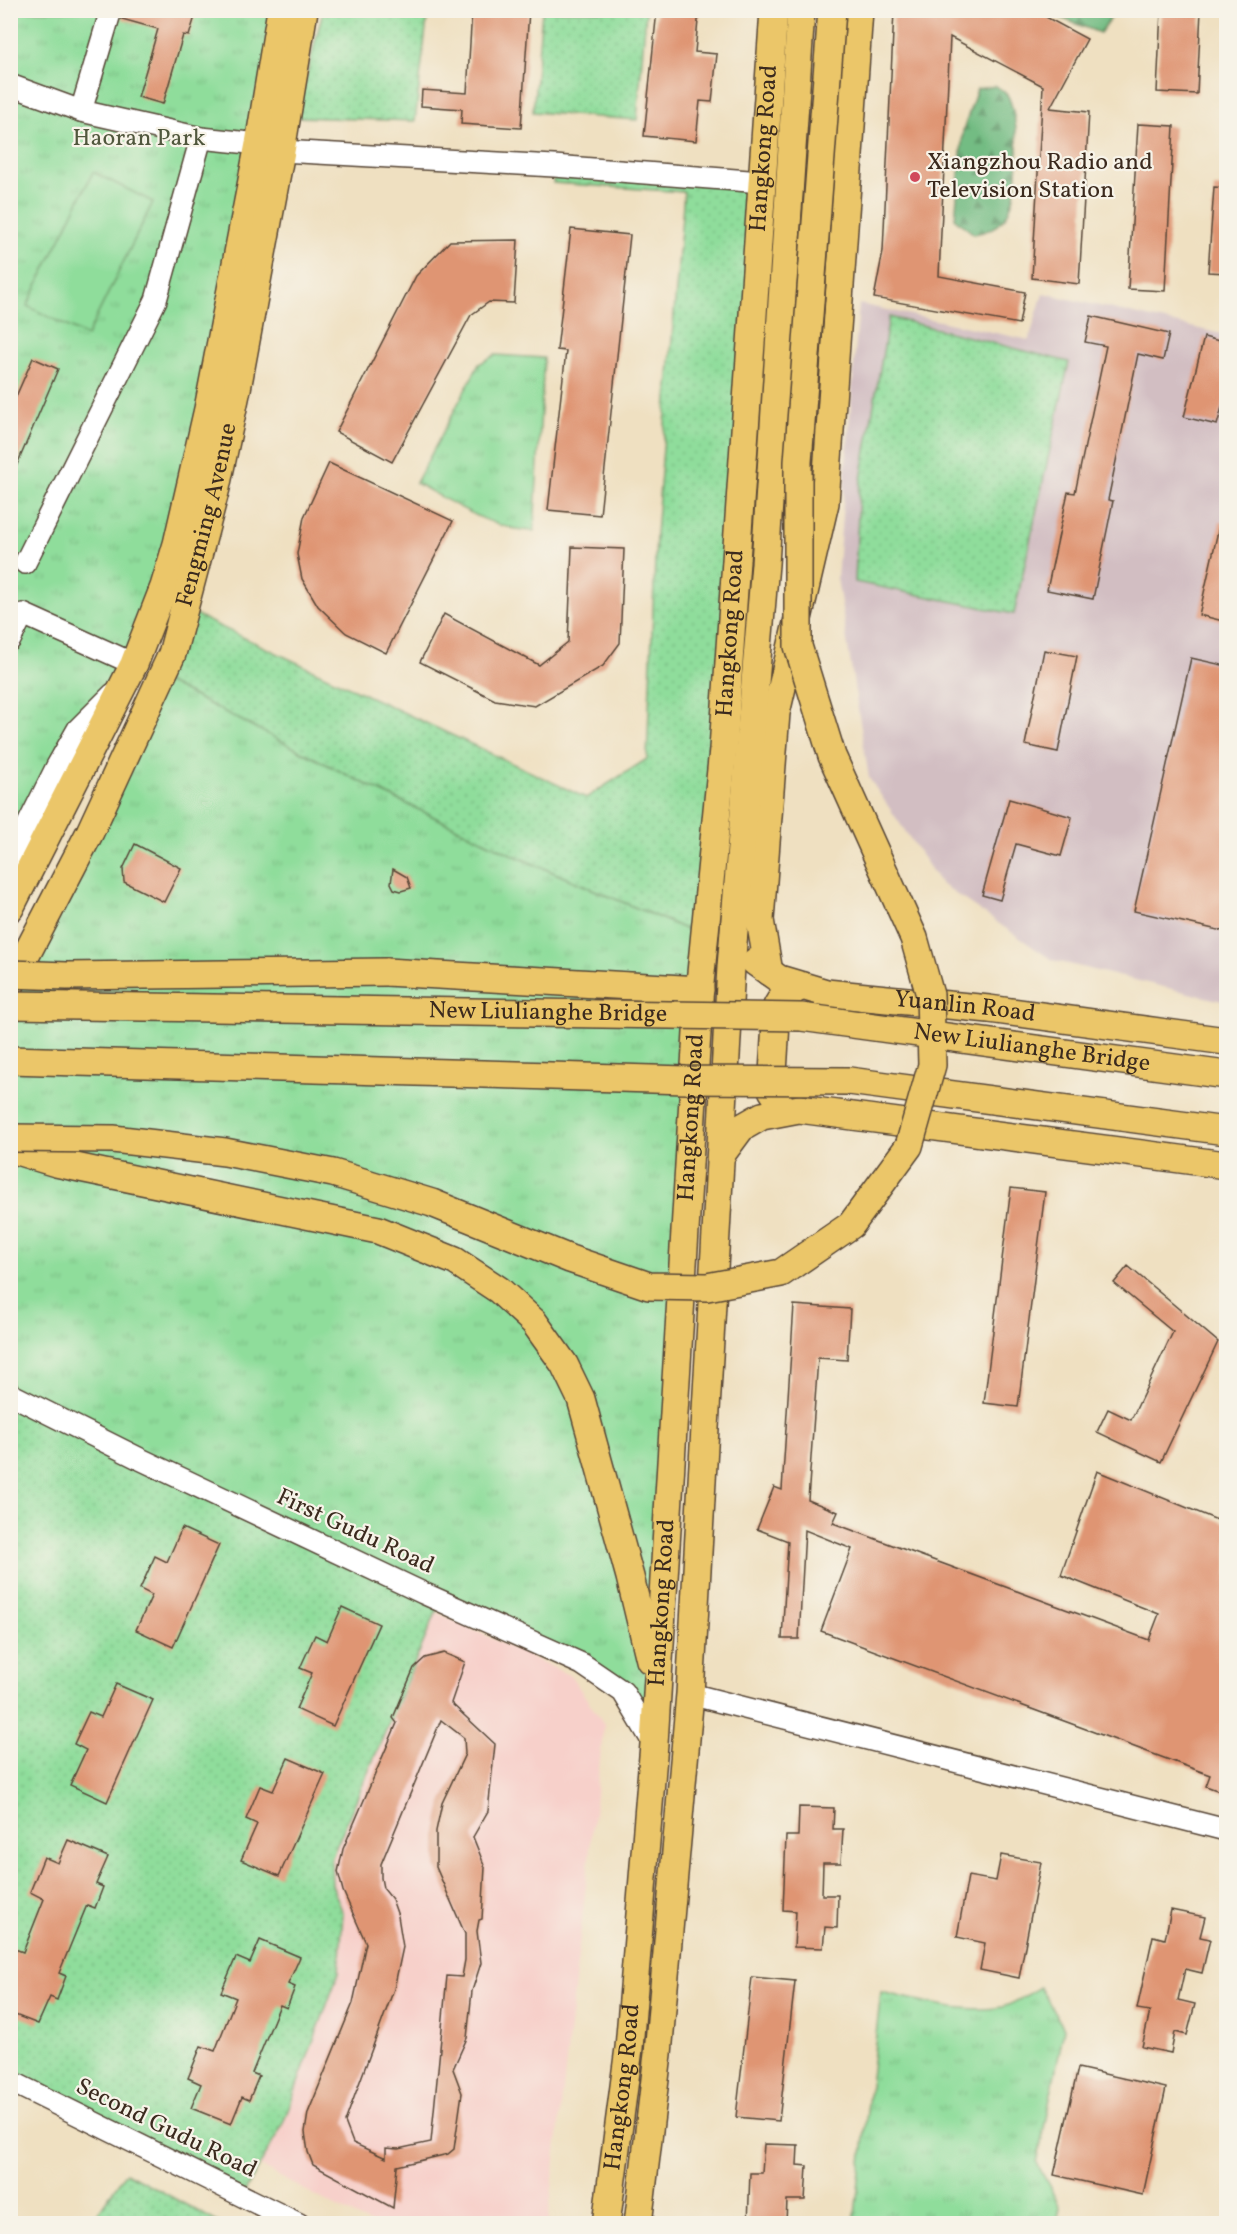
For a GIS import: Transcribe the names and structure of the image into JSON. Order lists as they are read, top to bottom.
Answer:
{
  "streets": {
    "main road": [
      "Hangkong Road",
      "Fengming Avenue",
      "Yuanlin Road",
      "New Liulianghe Bridge"
    ],
    "street": ["First Gudu Road", "Second Gudu Road"]
  },
  "crossings": [
    ["Hangkong Road", "Yuanlin Road"],
    ["Hangkong Road", "First Gudu Road"]
  ],
  "parks": ["Haoran Park"],
  "places": ["Xiangzhou Radio and Television Station"]
}
